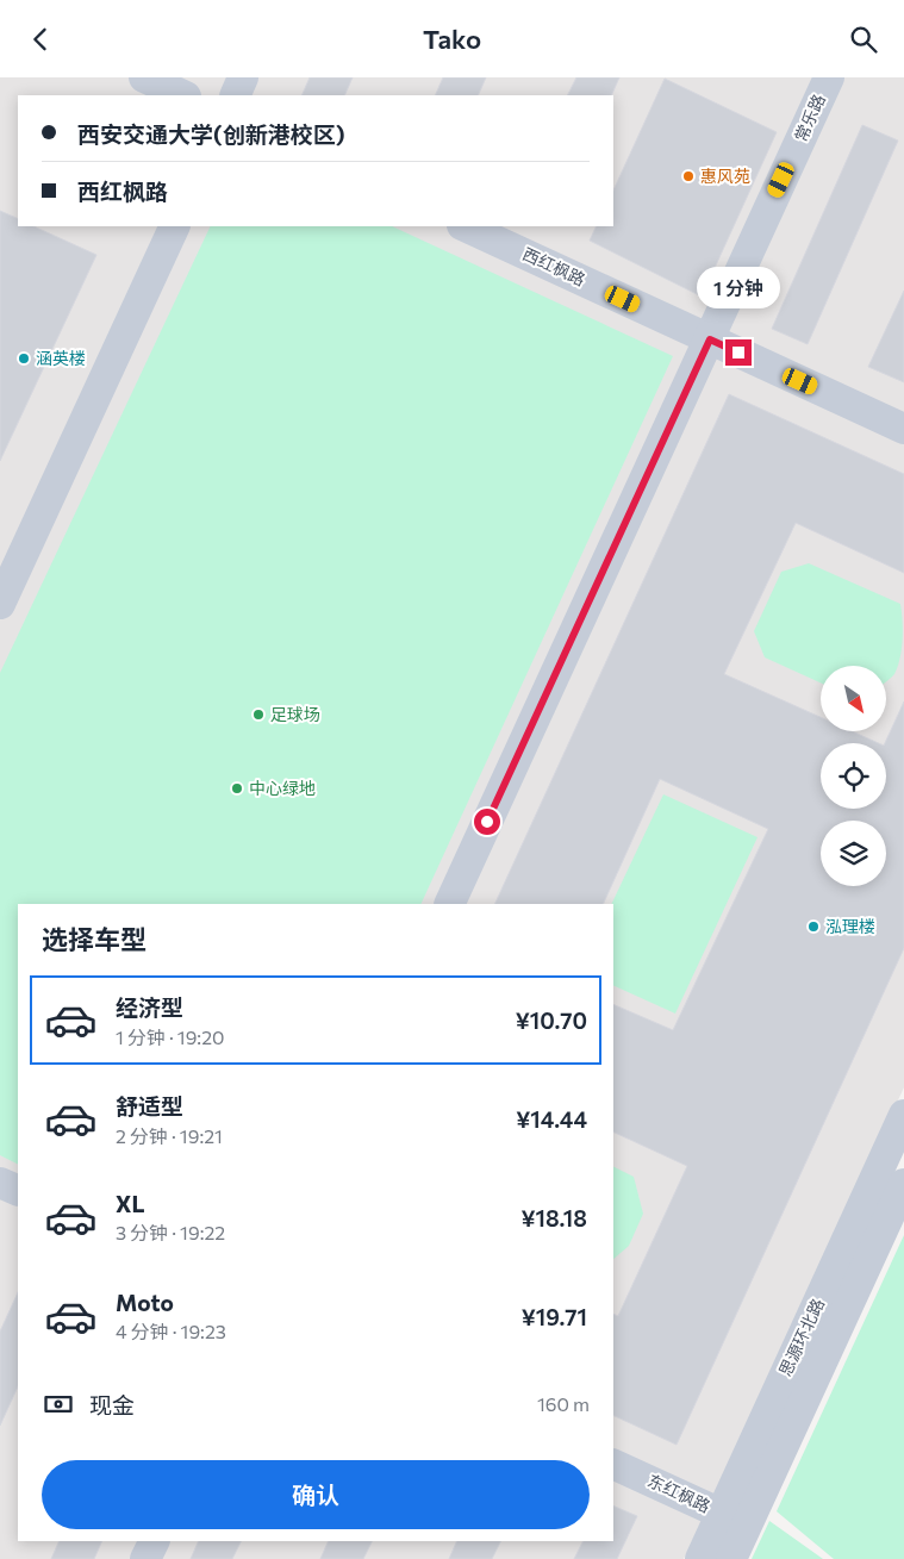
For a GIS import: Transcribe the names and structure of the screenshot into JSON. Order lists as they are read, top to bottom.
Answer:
{
  "streets": {
    "street": [
      "常乐路",
      "西红枫路",
      "思源环北路",
      "东红枫路"
    ]
  },
  "crossings": [
    ["常乐路", "西红枫路"],
    ["思源环北路", "东红枫路"]
  ],
  "places": [
    "惠风苑",
    "涵英楼",
    "足球场",
    "中心绿地",
    "泓理楼"
  ],
  "north": "bottom right",
  "page": {
    "header": "Tako",
    "banner": ["西安交通大学(创新港校区)", "西红枫路"],
    "bubble": "1 分钟",
    "heading": "选择车型",
    "list": [
      {
        "name": "经济型",
        "note": "1 分钟 · 19:20",
        "value": "¥10.70"
      },
      {
        "name": "舒适型",
        "note": "2 分钟 · 19:21",
        "value": "¥14.44"
      },
      {
        "name": "XL",
        "note": "3 分钟 · 19:22",
        "value": "¥18.18"
      },
      {
        "name": "Moto",
        "note": "4 分钟 · 19:23",
        "value": "¥19.71"
      }
    ],
    "pay": ["现金", "160 m"],
    "buttons": "确认"
  }
}
